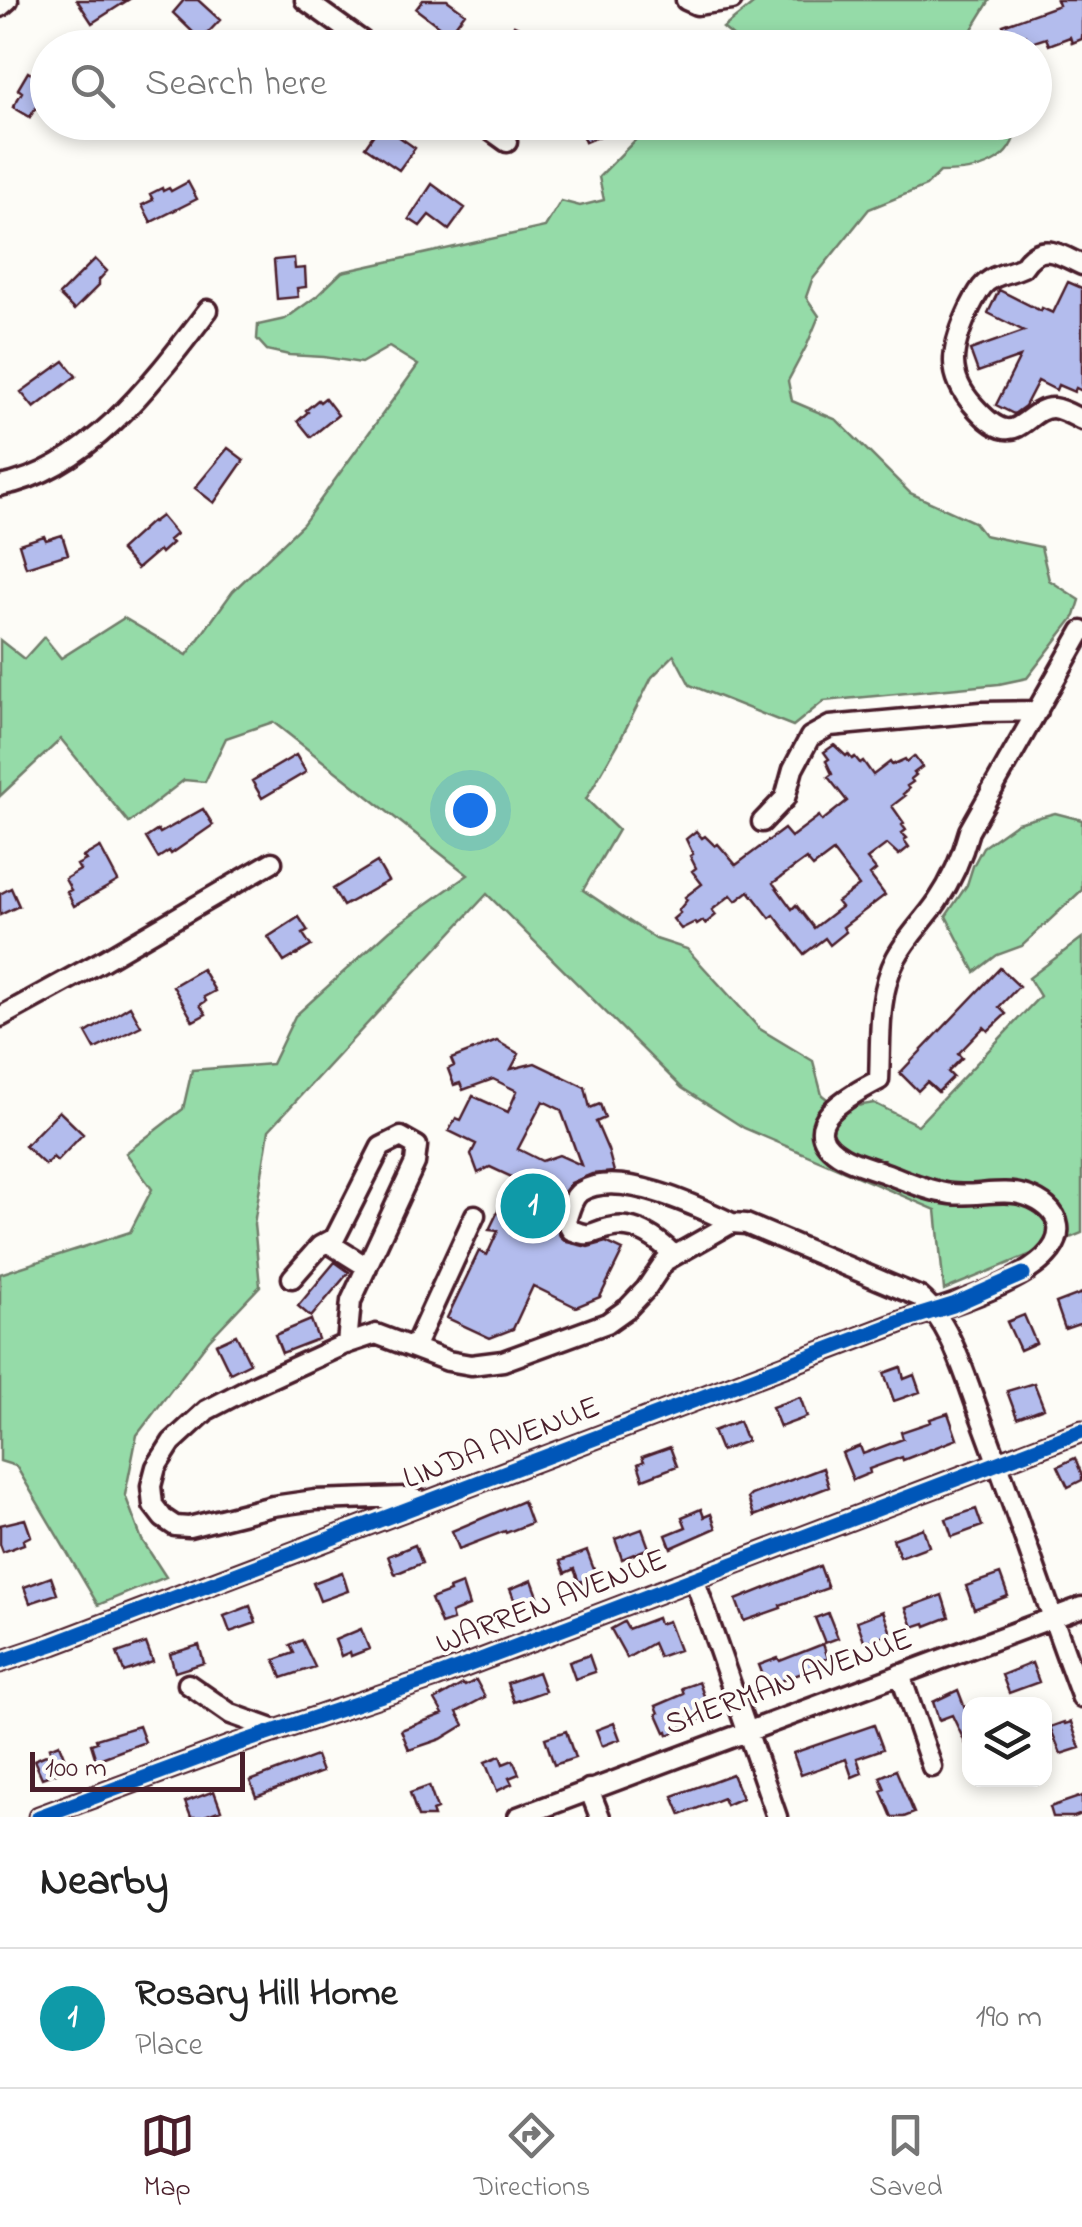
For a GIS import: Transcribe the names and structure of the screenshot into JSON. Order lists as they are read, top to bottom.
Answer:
{
  "streets": {
    "street": ["LINDA AVENUE", "WARREN AVENUE", "SHERMAN AVENUE"]
  },
  "scale_bar": "100 m",
  "page": {
    "search": "Search here",
    "pins": "1",
    "scale": "100 m",
    "heading": "Nearby",
    "list": [
      {
        "mark": "1",
        "name": "Rosary Hill Home",
        "note": "Place",
        "value": "190 m"
      }
    ],
    "nav": ["Map", "Directions", "Saved"]
  }
}
